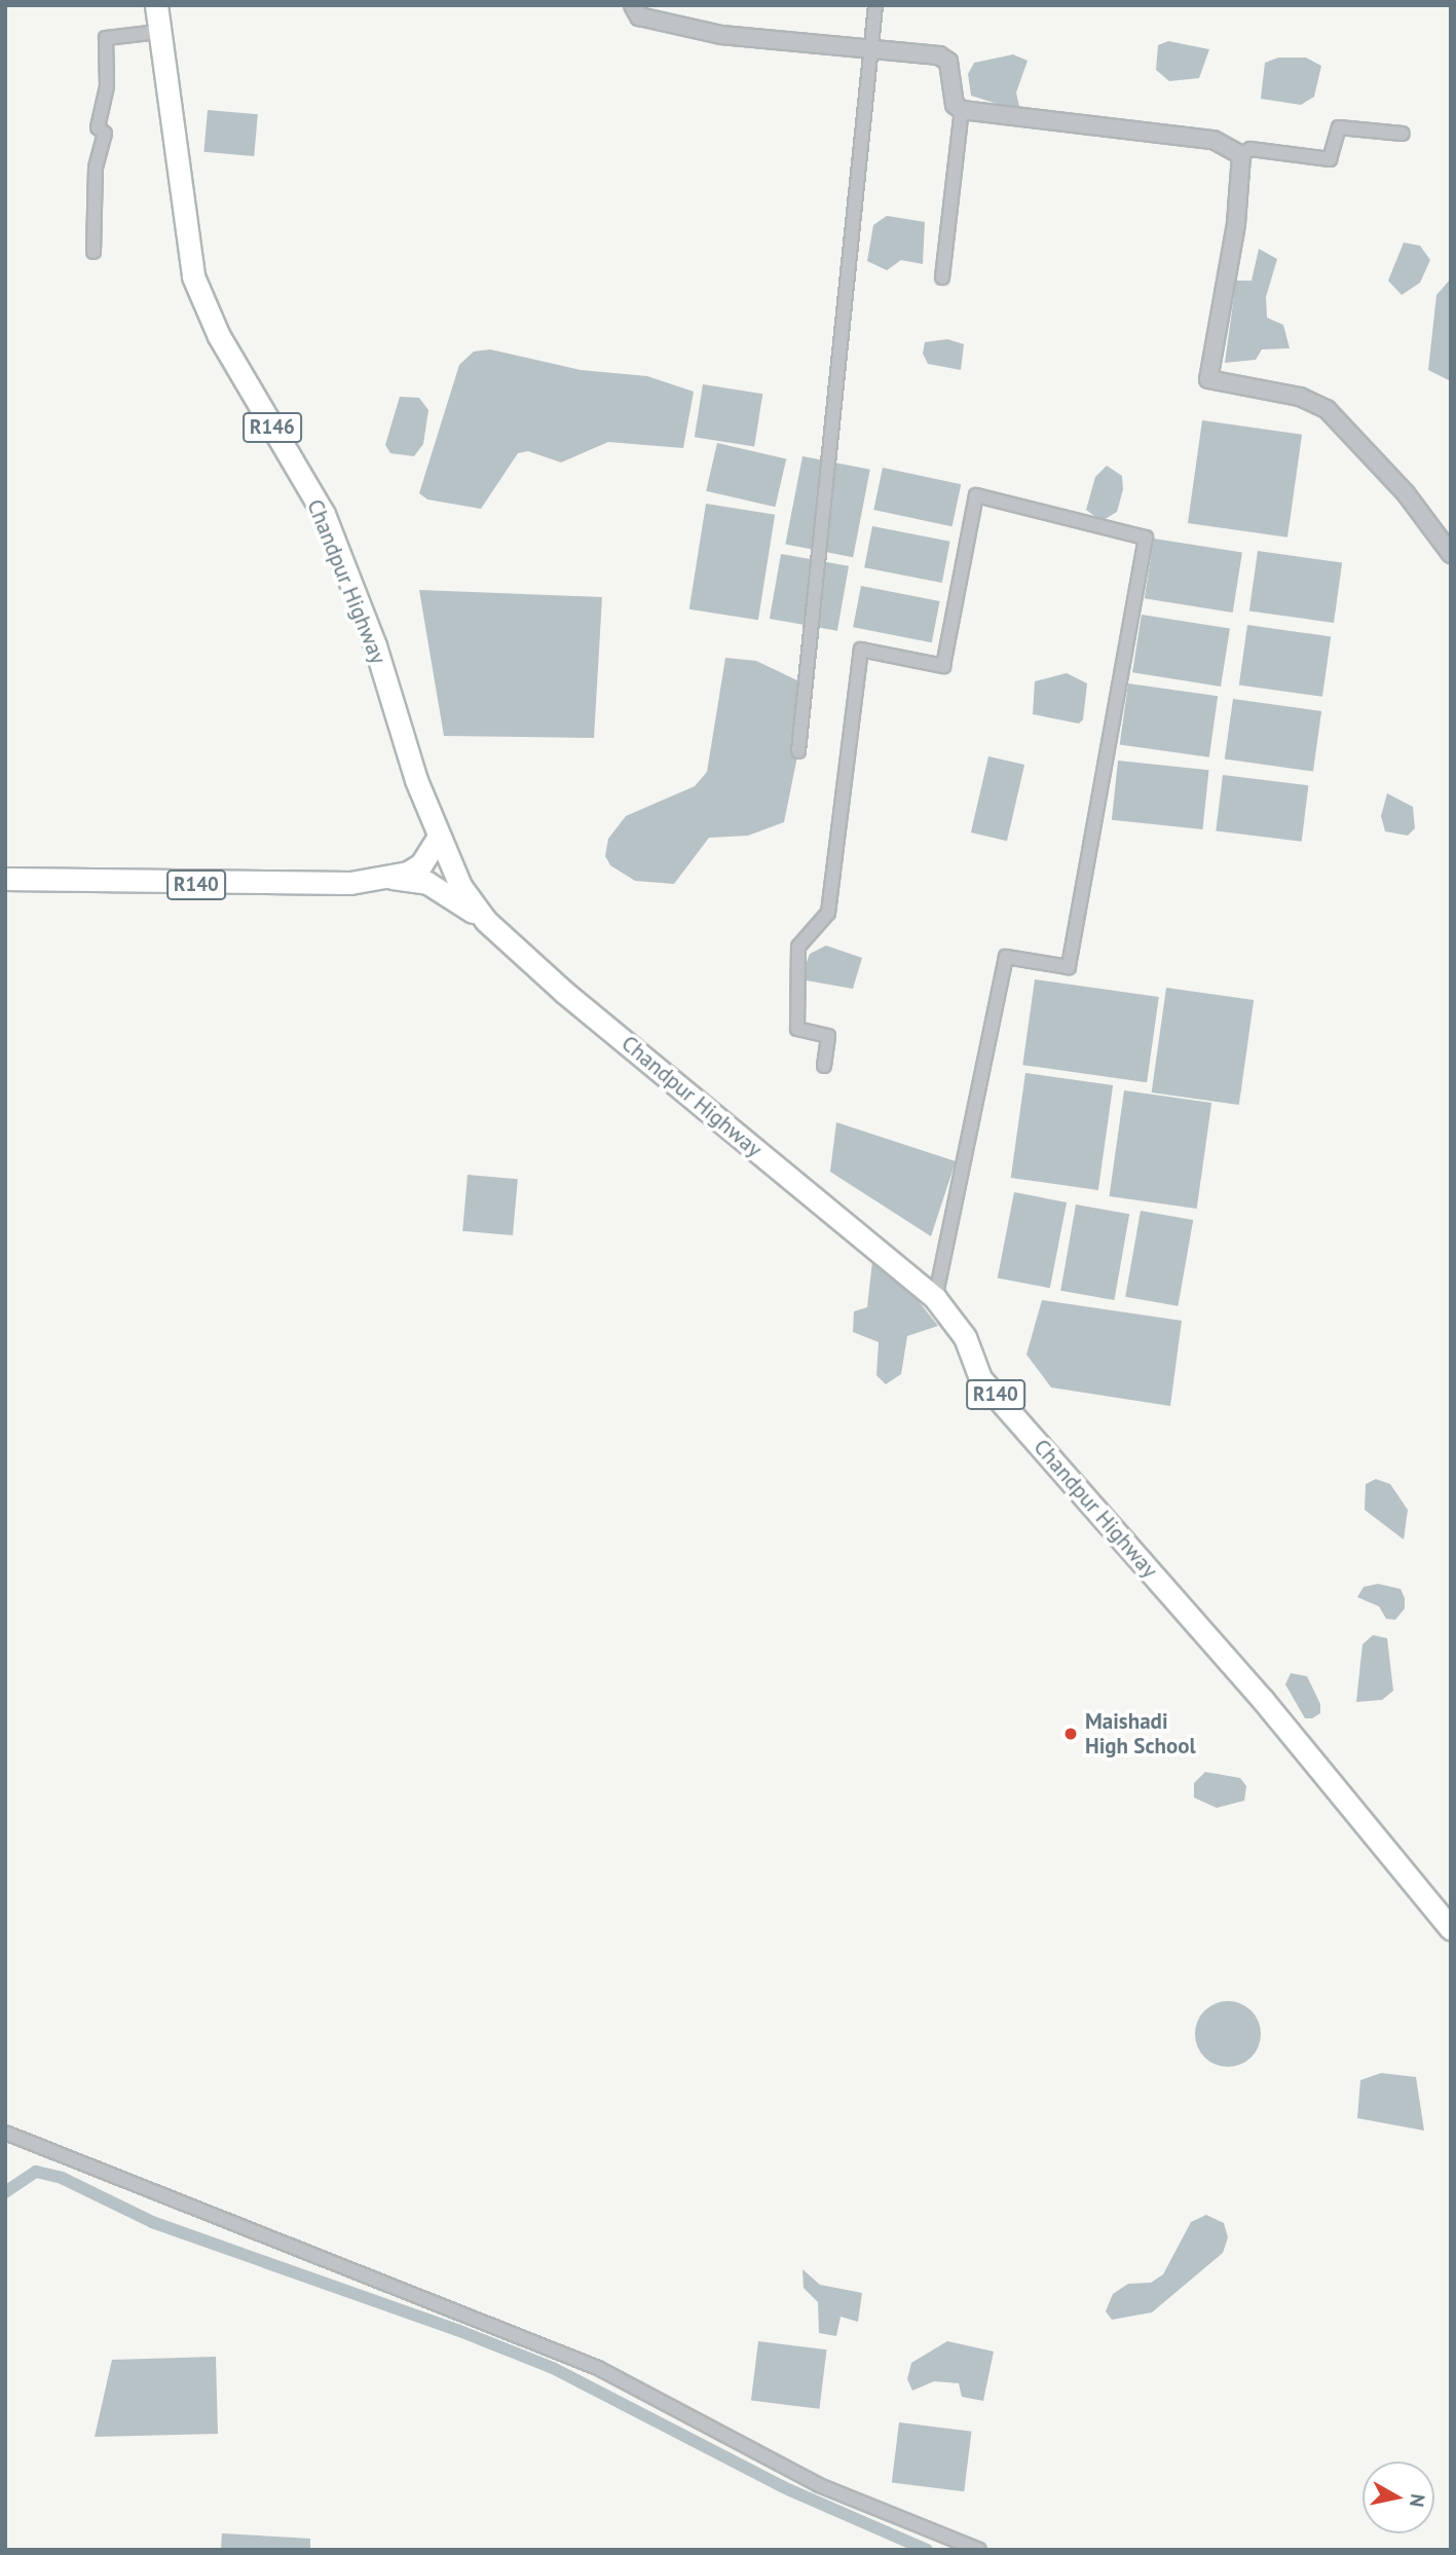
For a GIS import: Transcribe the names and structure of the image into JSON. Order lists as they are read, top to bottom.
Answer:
{
  "streets": {
    "main road": ["R146", "Chandpur Highway", "R140"]
  },
  "crossings": [
    ["Chandpur Highway", "R140"]
  ],
  "places": ["Maishadi High School"],
  "north": "right"
}
